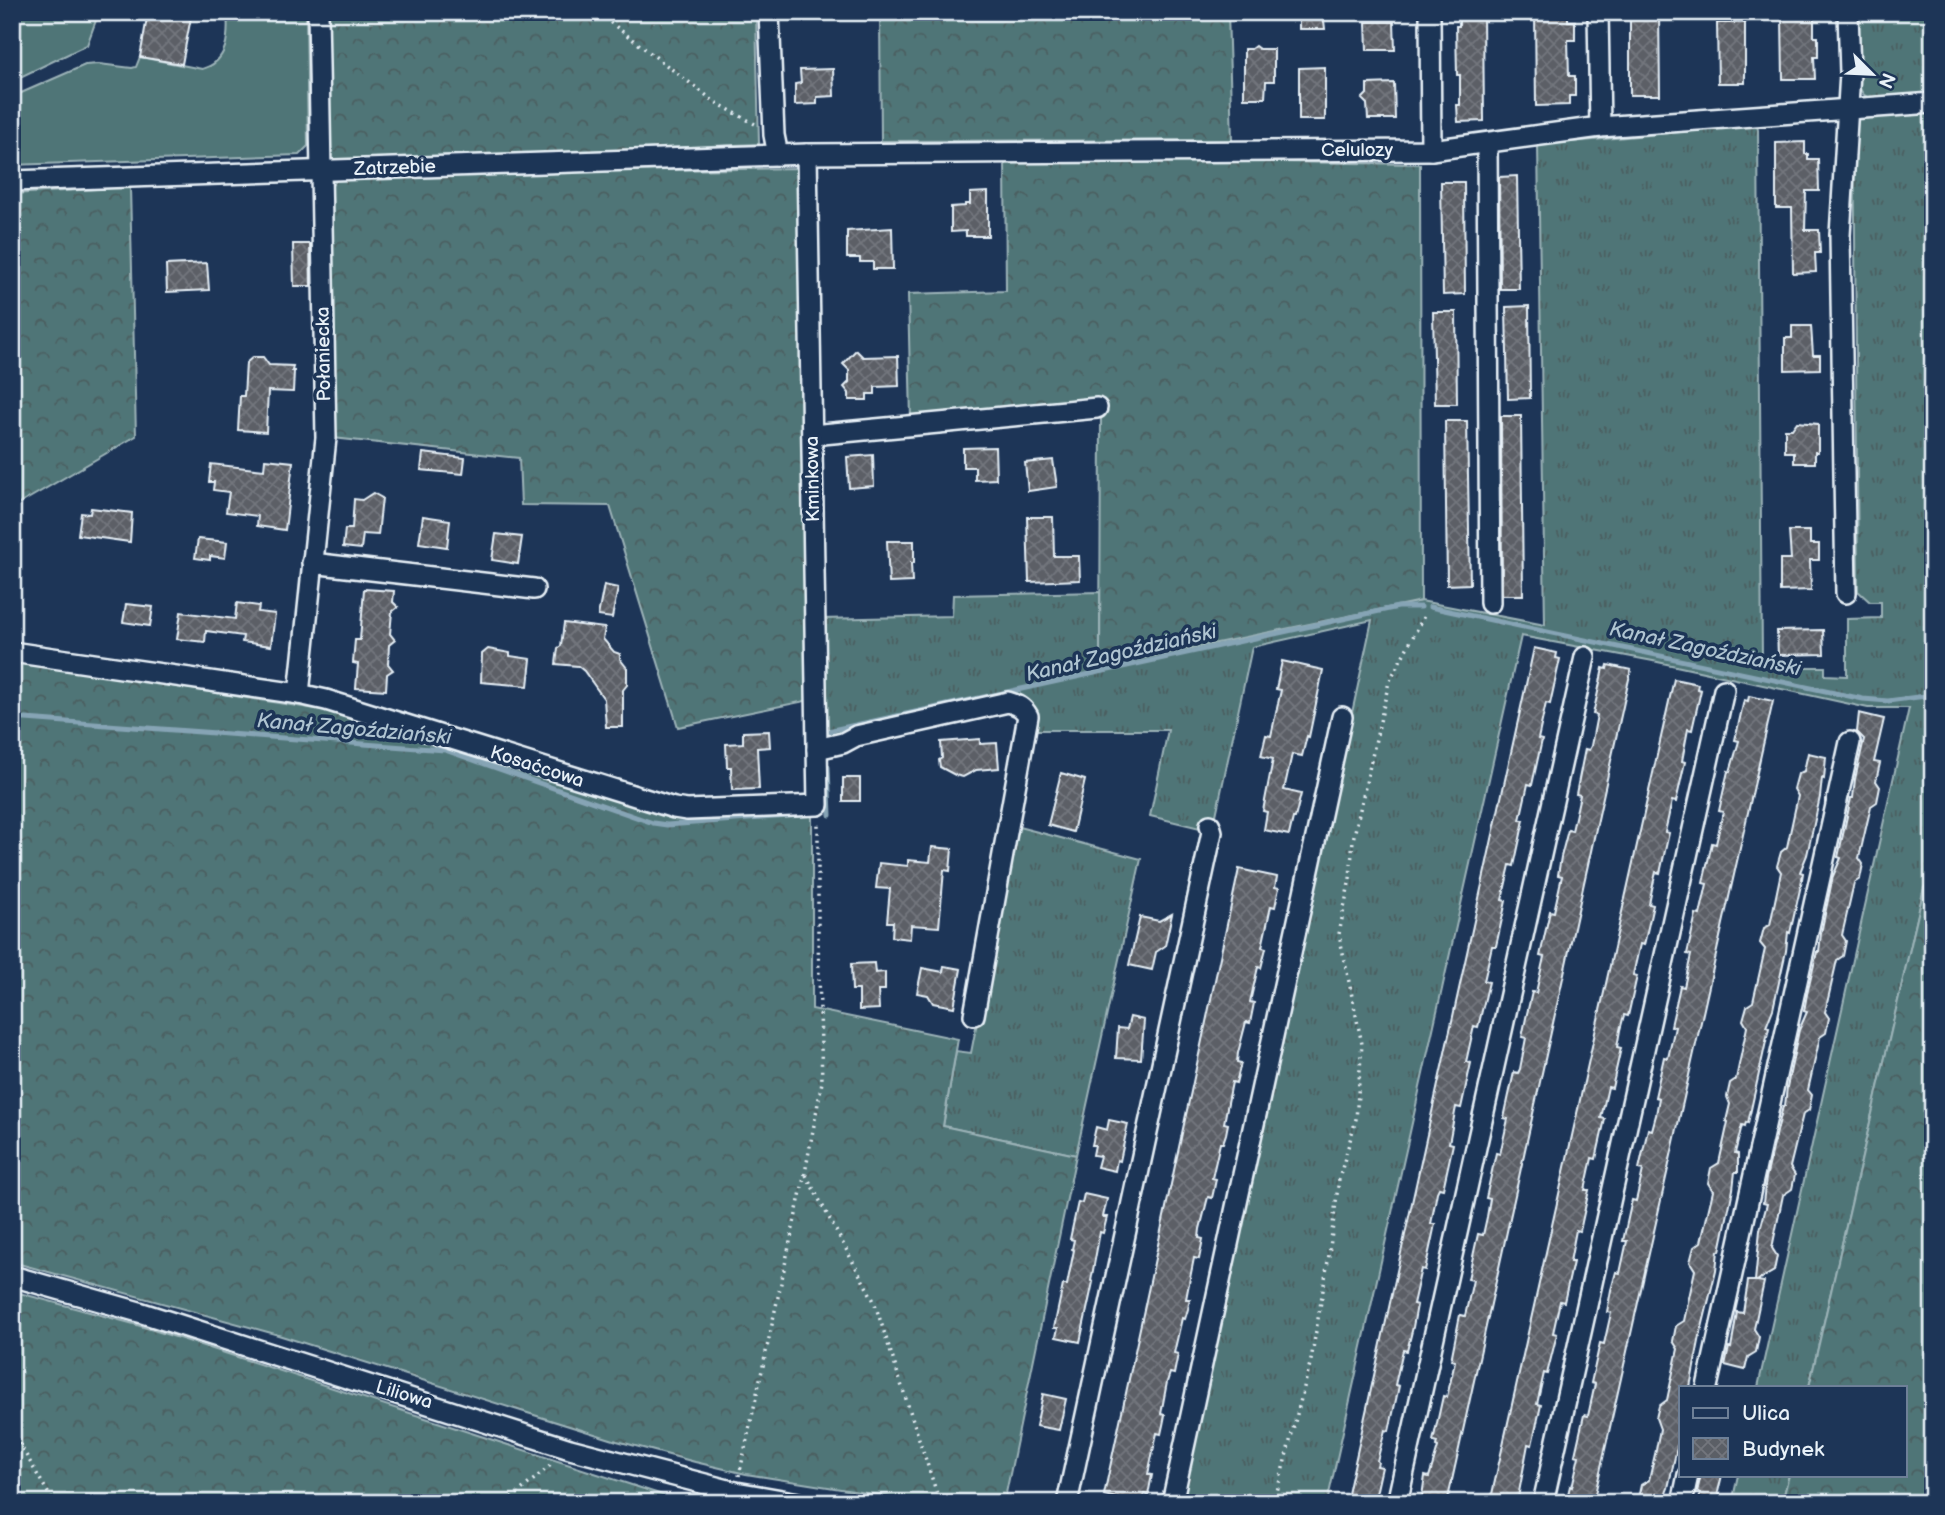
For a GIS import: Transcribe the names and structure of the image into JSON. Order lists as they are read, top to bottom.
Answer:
{
  "streets": {
    "street": [
      "Celulozy",
      "Zatrzebie",
      "Połaniecka",
      "Kminkowa",
      "Kosaćcowa",
      "Liliowa"
    ]
  },
  "crossings": [
    ["Celulozy", "Zatrzebie"],
    ["Celulozy", "Kminkowa"],
    ["Zatrzebie", "Połaniecka"],
    ["Połaniecka", "Kosaćcowa"],
    ["Kminkowa", "Kosaćcowa"]
  ],
  "water": ["Kanał Zagoździański"],
  "legend": ["Ulica", "Budynek"],
  "north": "bottom right"
}
